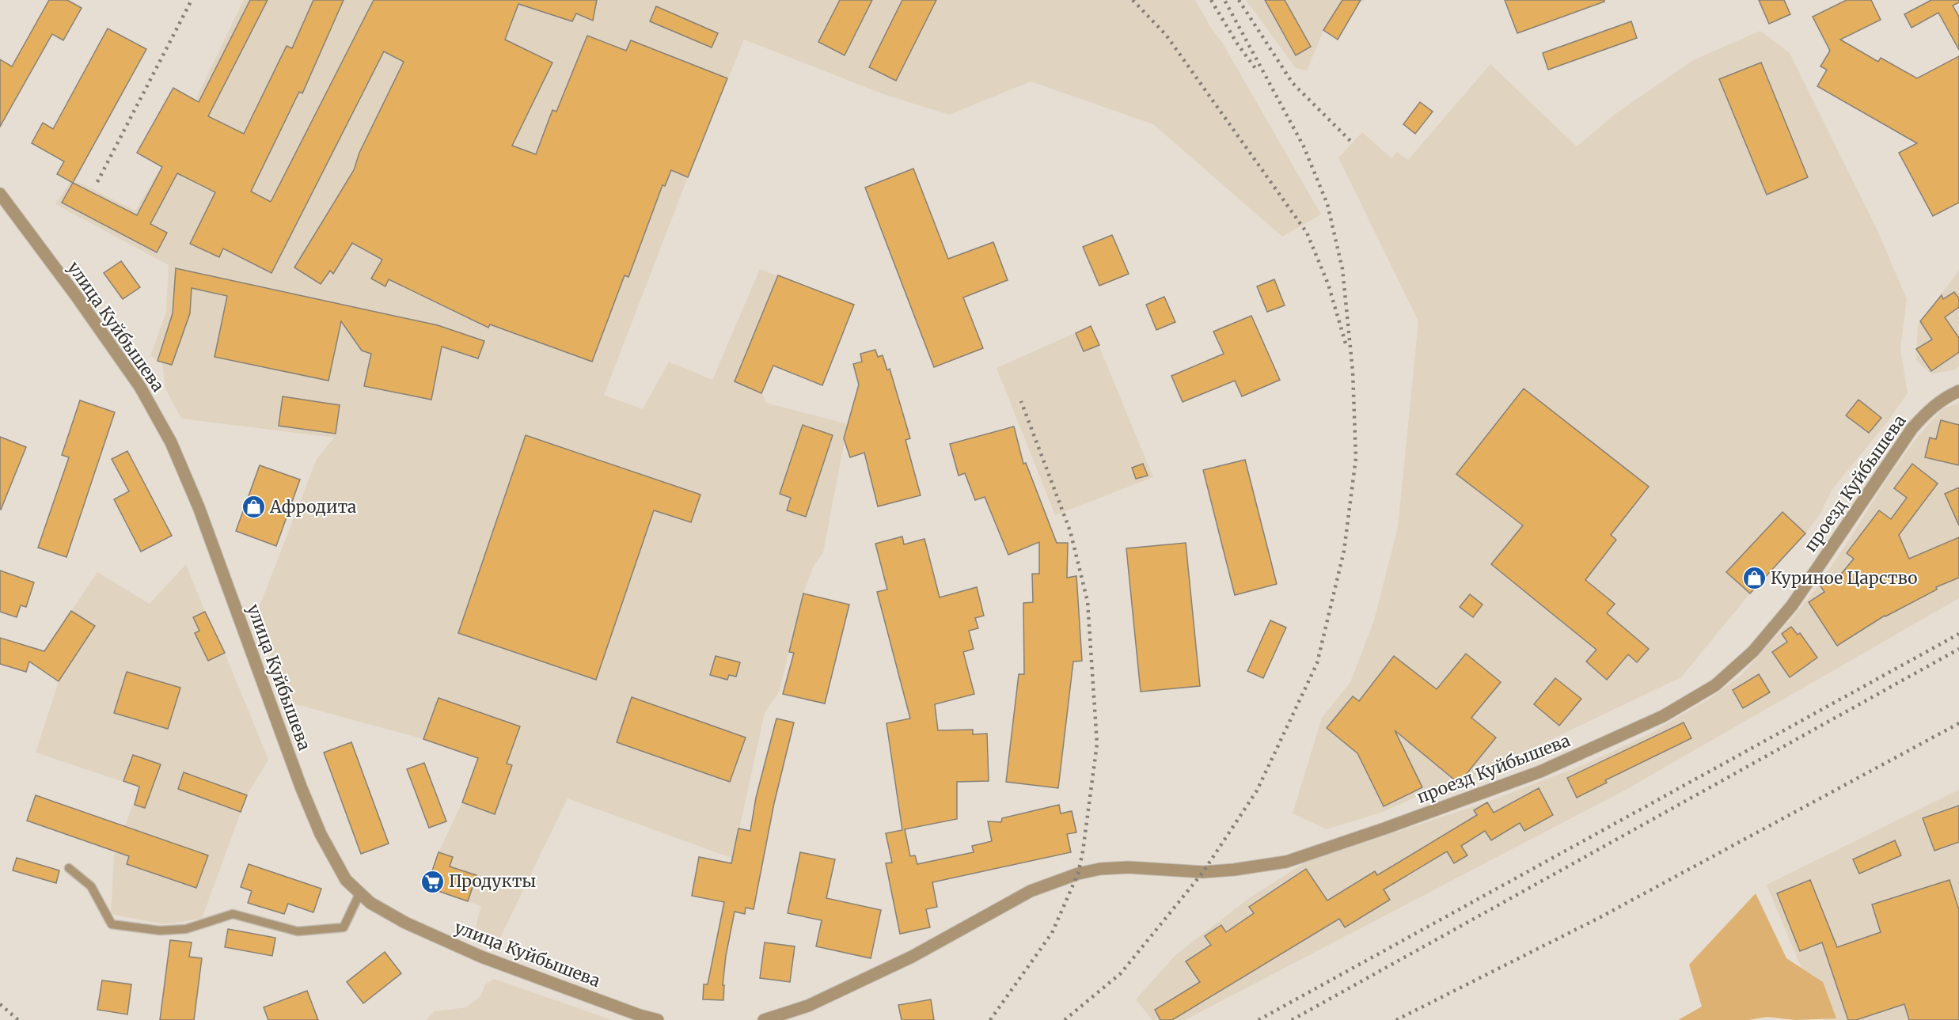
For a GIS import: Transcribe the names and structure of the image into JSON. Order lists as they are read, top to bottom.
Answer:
{
  "streets": {
    "street": ["улица Куйбышева", "проезд Куйбышева"]
  },
  "places": {
    "shop": ["Афродита", "Куриное Царство"],
    "supermarket": ["Продукты"]
  }
}
